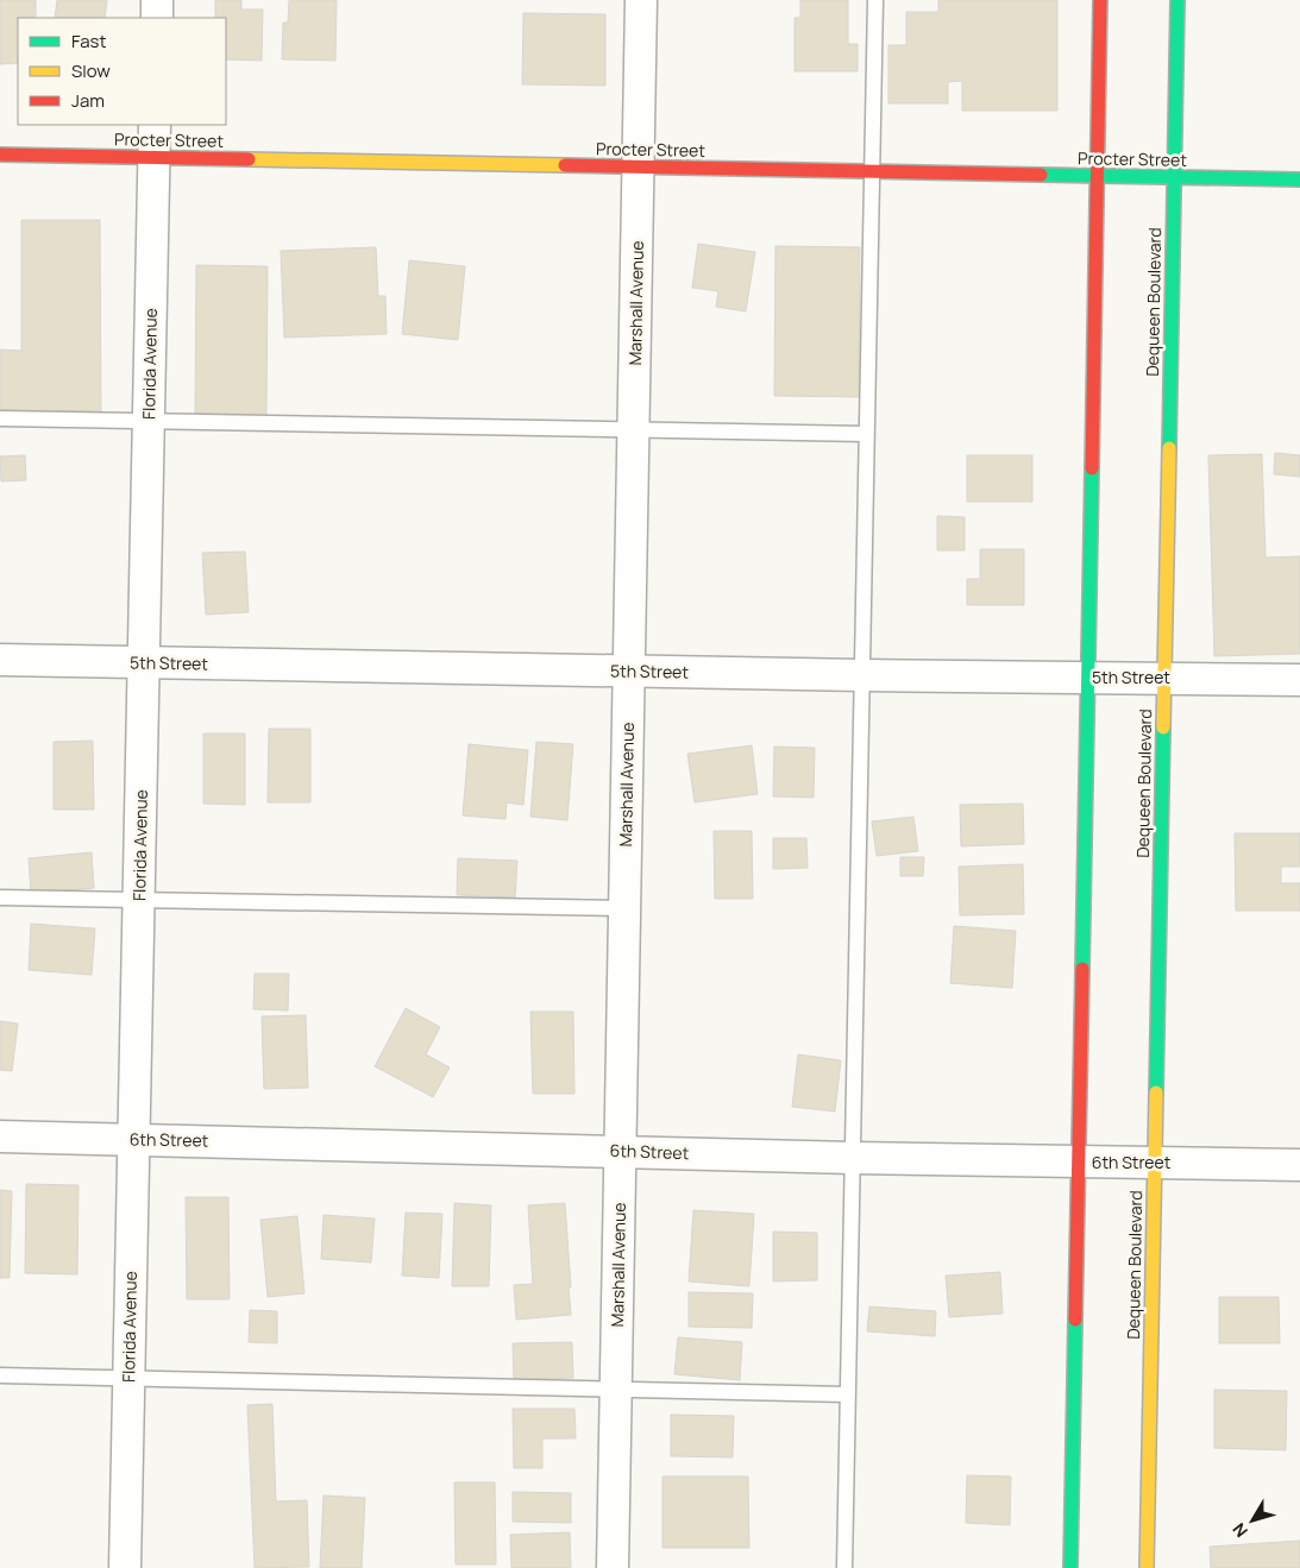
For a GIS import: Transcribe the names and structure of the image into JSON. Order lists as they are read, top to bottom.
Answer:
{
  "streets": {
    "street": [
      "Procter Street",
      "Dequeen Boulevard",
      "Marshall Avenue",
      "Florida Avenue",
      "5th Street",
      "6th Street"
    ]
  },
  "crossings": [
    ["Procter Street", "Dequeen Boulevard"],
    ["Procter Street", "Marshall Avenue"],
    ["Procter Street", "Florida Avenue"],
    ["Dequeen Boulevard", "5th Street"],
    ["Dequeen Boulevard", "6th Street"],
    ["Marshall Avenue", "5th Street"],
    ["Marshall Avenue", "6th Street"],
    ["Florida Avenue", "5th Street"],
    ["Florida Avenue", "6th Street"]
  ],
  "legend": ["Fast", "Slow", "Jam"],
  "north": "bottom left"
}
